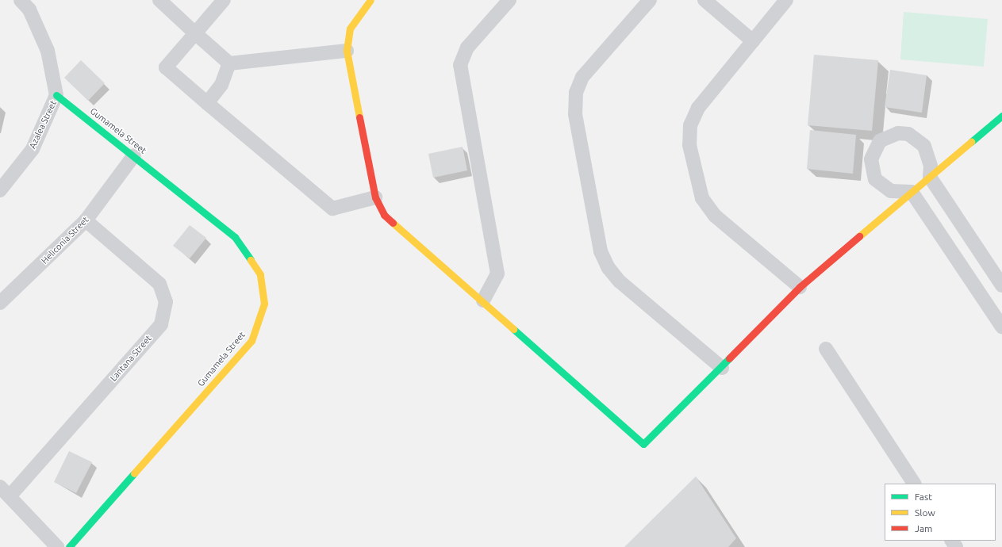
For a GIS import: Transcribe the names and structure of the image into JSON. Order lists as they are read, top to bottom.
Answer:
{
  "streets": {
    "street": [
      "Azalea Street",
      "Gumamela Street",
      "Heliconia Street",
      "Lantana Street"
    ]
  },
  "crossings": [
    ["Azalea Street", "Gumamela Street"],
    ["Gumamela Street", "Heliconia Street"],
    ["Heliconia Street", "Lantana Street"]
  ],
  "legend": ["Fast", "Slow", "Jam"]
}
